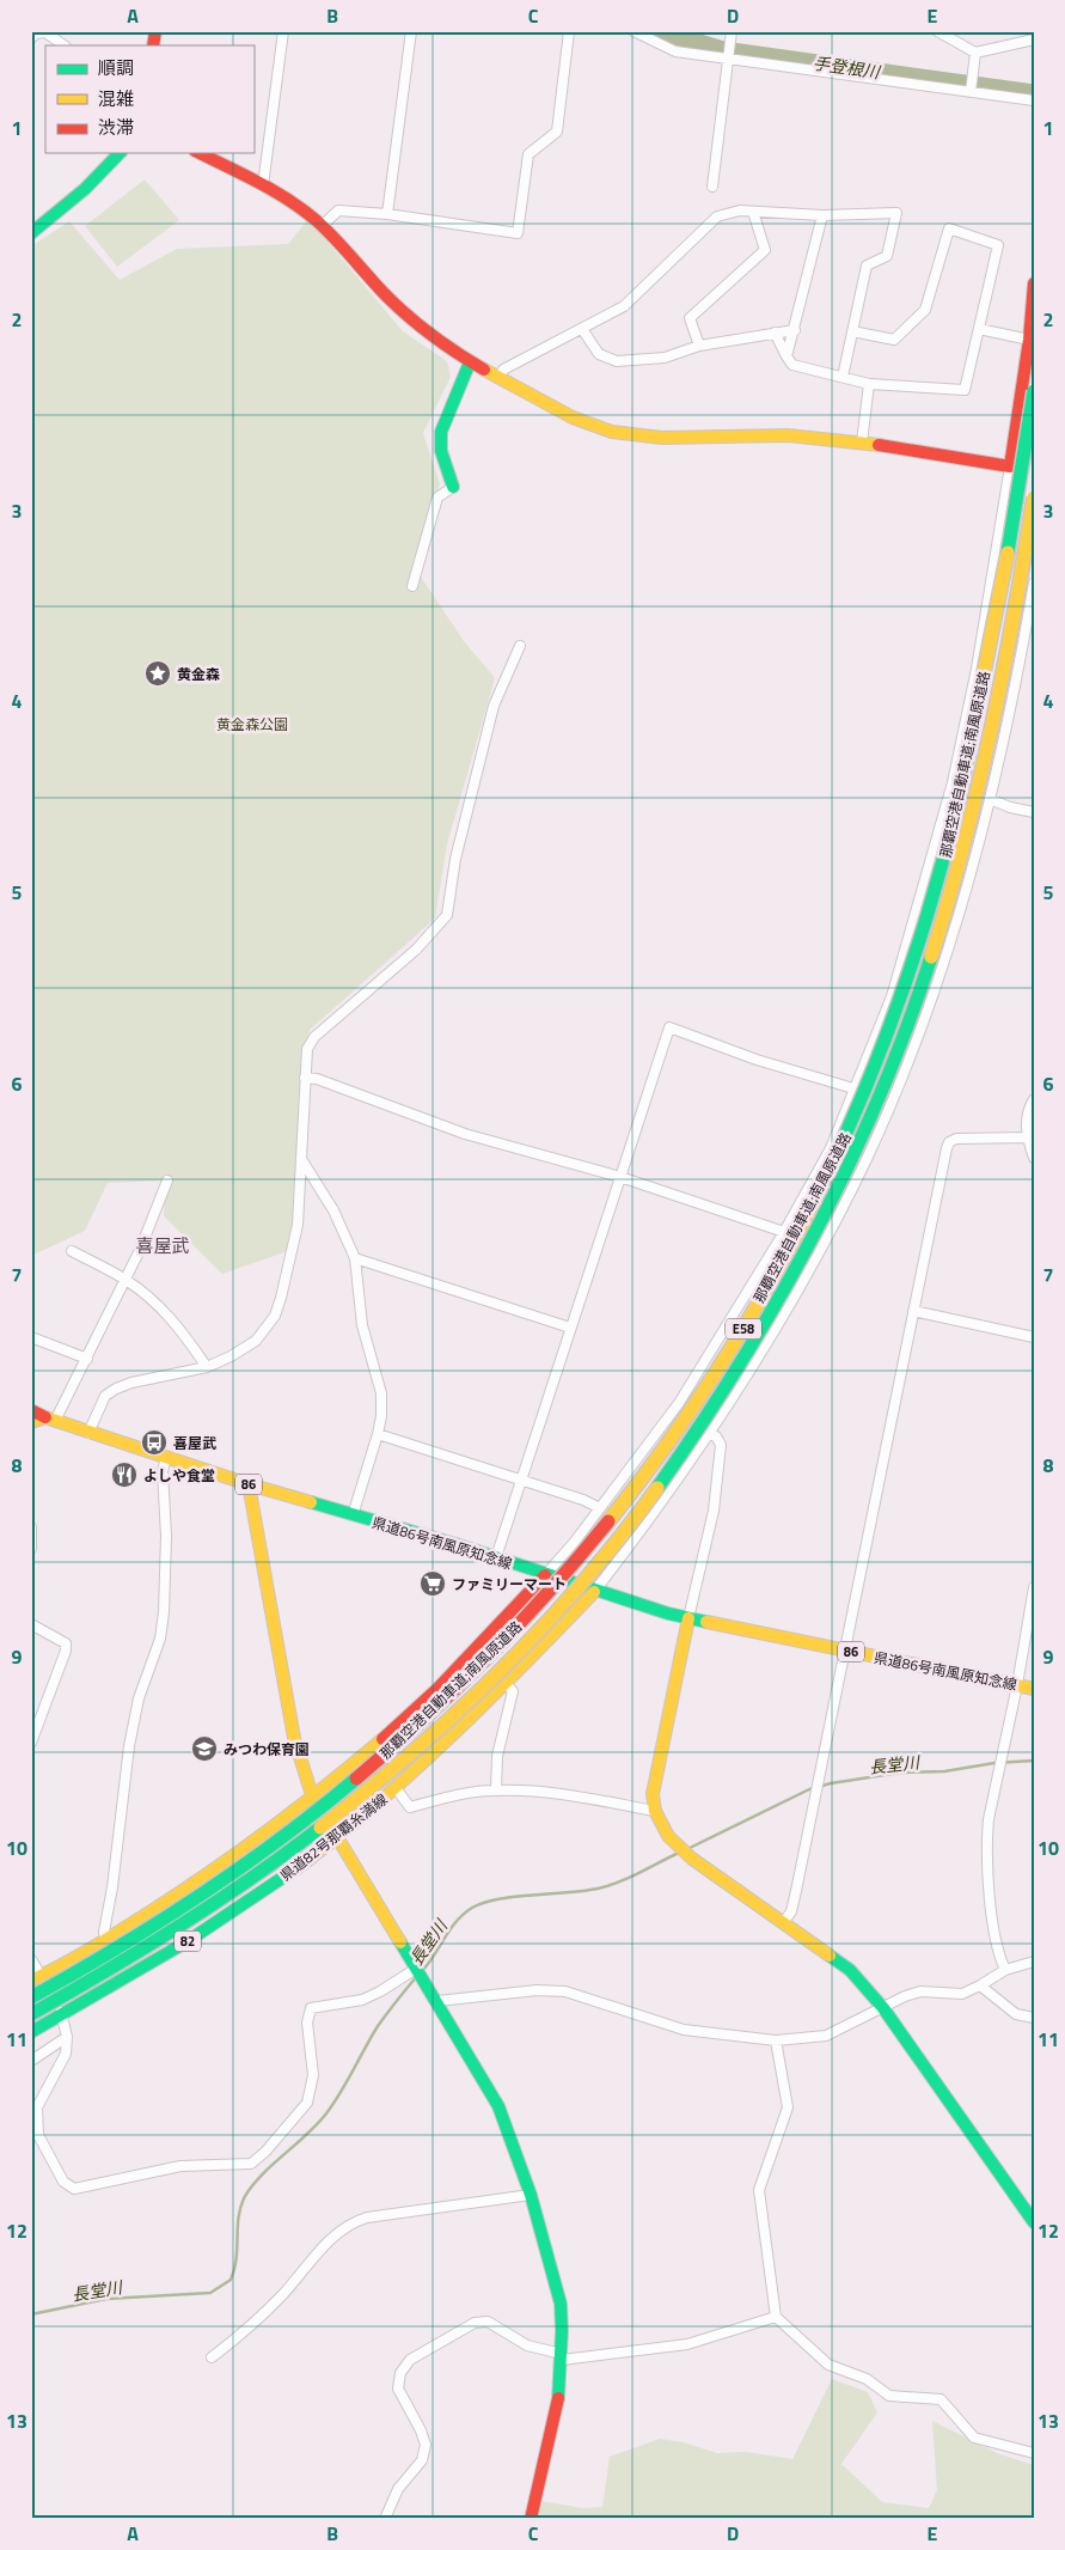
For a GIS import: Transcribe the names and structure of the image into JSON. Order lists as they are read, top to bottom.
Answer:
{
  "streets": {
    "main road": [
      "那覇空港自動車道;南風原道路",
      "E58",
      "86",
      "県道86号南風原知念線",
      "県道82号那覇糸満線",
      "82"
    ]
  },
  "crossings": [
    ["県道86号南風原知念線", "県道82号那覇糸満線"]
  ],
  "districts": ["喜屋武"],
  "water": ["手登根川", "長堂川"],
  "parks": ["黄金森公園"],
  "places": {
    "place": ["黄金森"],
    "bus stop": ["喜屋武"],
    "restaurant": ["よしや食堂"],
    "supermarket": ["ファミリーマート"],
    "school or university": ["みつわ保育園"]
  },
  "legend": ["順調", "混雑", "渋滞"],
  "grid": {
    "columns": [
      "A",
      "B",
      "C",
      "D",
      "E"
    ],
    "rows": [
      "1",
      "2",
      "3",
      "4",
      "5",
      "6",
      "7",
      "8",
      "9",
      "10",
      "11",
      "12",
      "13"
    ]
  }
}
